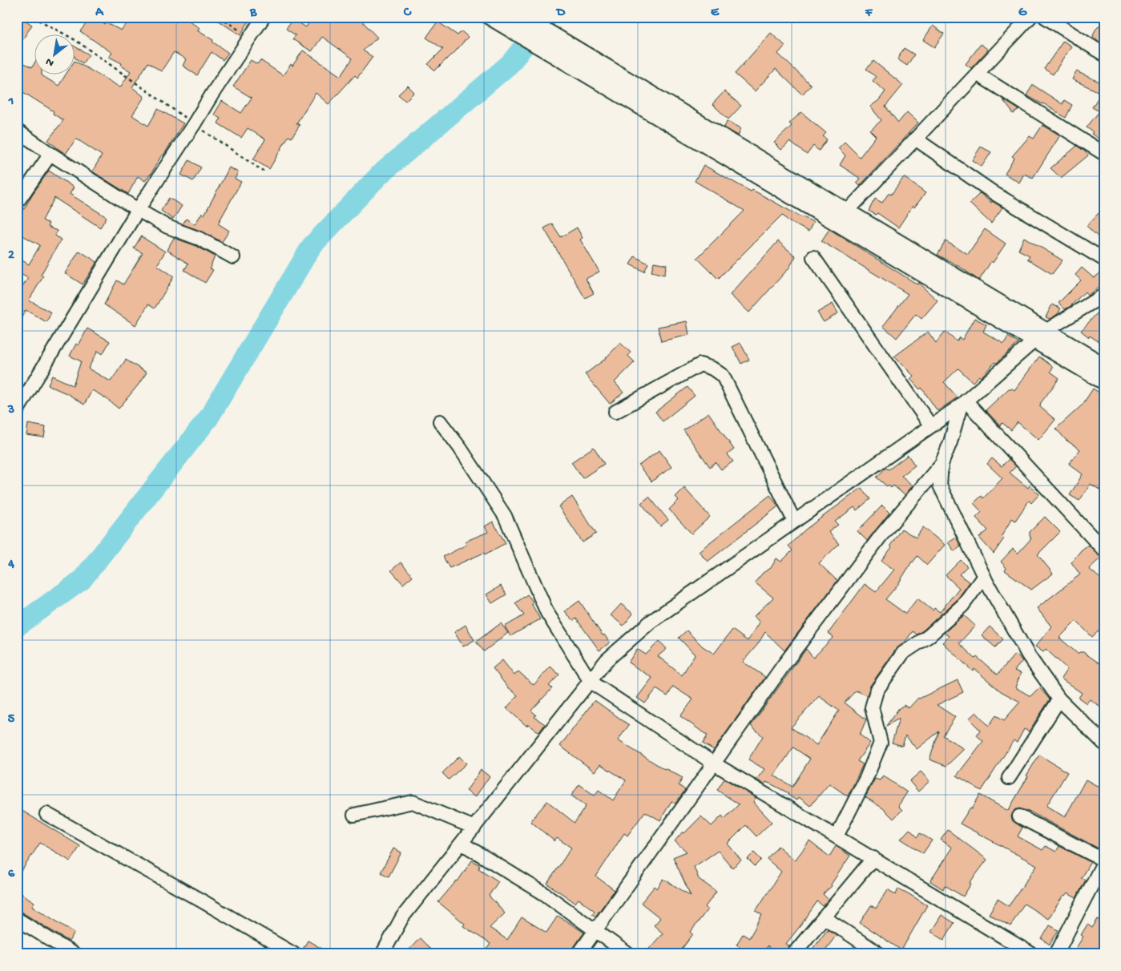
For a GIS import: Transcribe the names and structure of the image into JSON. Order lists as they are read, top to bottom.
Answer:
{
  "north": "bottom left",
  "grid": {
    "columns": [
      "A",
      "B",
      "C",
      "D",
      "E",
      "F",
      "G"
    ],
    "rows": [
      "1",
      "2",
      "3",
      "4",
      "5",
      "6"
    ]
  }
}
